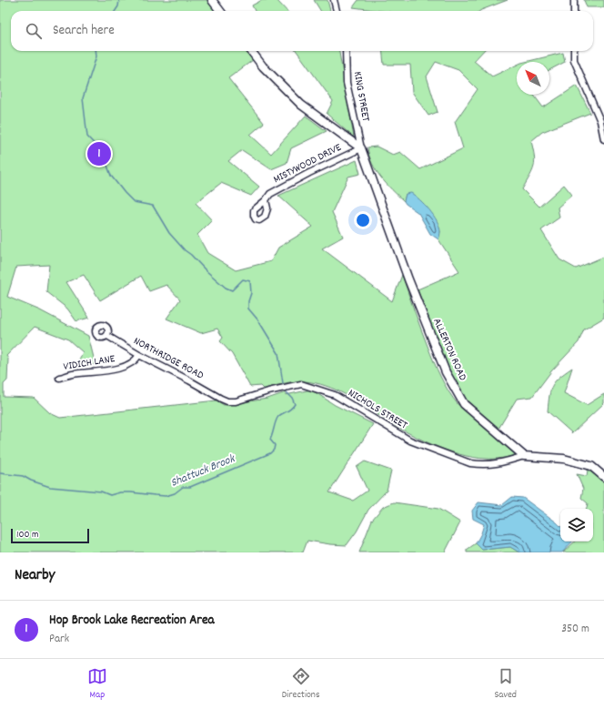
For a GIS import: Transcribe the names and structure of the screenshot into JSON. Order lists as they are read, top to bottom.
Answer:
{
  "streets": {
    "street": [
      "KING STREET",
      "MISTYWOOD DRIVE",
      "ALLERTON ROAD",
      "NORTHRIDGE ROAD",
      "VIDICH LANE",
      "NICHOLS STREET"
    ]
  },
  "crossings": [
    ["KING STREET", "MISTYWOOD DRIVE"],
    ["KING STREET", "ALLERTON ROAD"],
    ["MISTYWOOD DRIVE", "ALLERTON ROAD"],
    ["ALLERTON ROAD", "NICHOLS STREET"],
    ["NORTHRIDGE ROAD", "VIDICH LANE"],
    ["NORTHRIDGE ROAD", "NICHOLS STREET"]
  ],
  "water": ["Shattuck Brook"],
  "scale_bar": "100 m",
  "north": "top left",
  "page": {
    "search": "Search here",
    "pins": "1",
    "scale": "100 m",
    "heading": "Nearby",
    "list": [
      {
        "mark": "1",
        "name": "Hop Brook Lake Recreation Area",
        "note": "Park",
        "value": "350 m"
      }
    ],
    "nav": ["Map", "Directions", "Saved"]
  }
}
